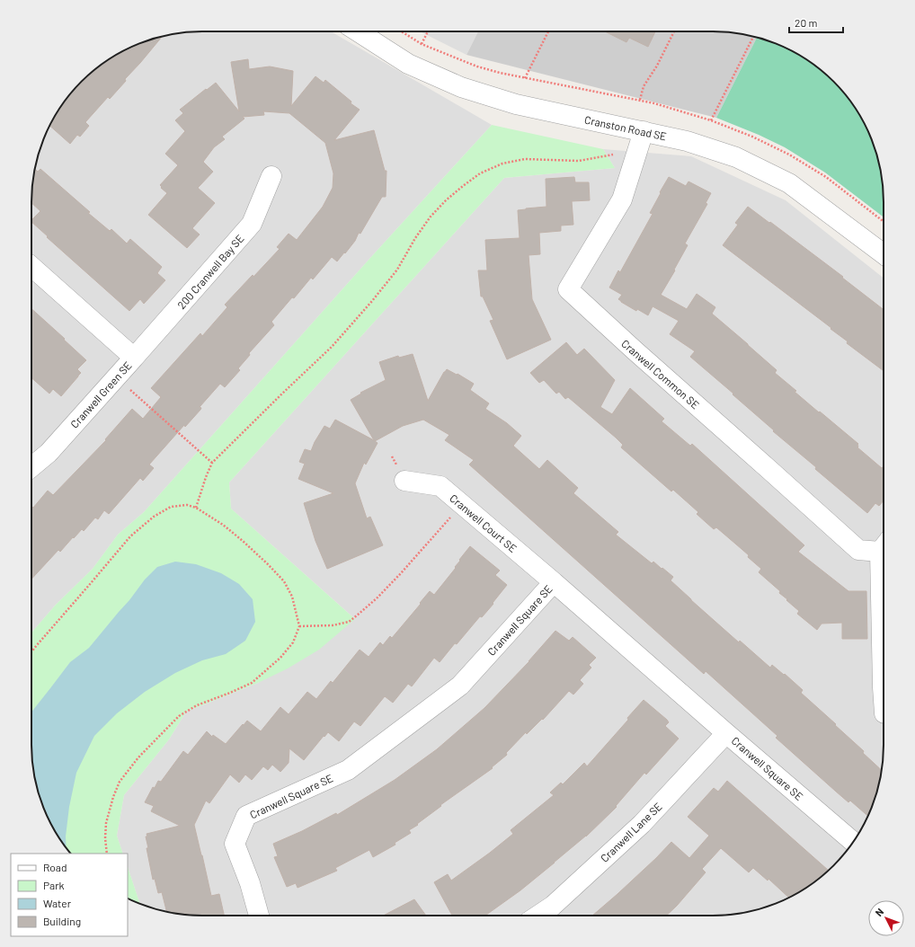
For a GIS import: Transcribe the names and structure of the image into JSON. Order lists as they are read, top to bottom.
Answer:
{
  "streets": {
    "street": [
      "Cranston Road SE",
      "200 Cranwell Bay SE",
      "Cranwell Common SE",
      "Cranwell Green SE",
      "Cranwell Court SE",
      "Cranwell Square SE",
      "Cranwell Lane SE"
    ]
  },
  "crossings": [
    ["Cranston Road SE", "Cranwell Common SE"],
    ["200 Cranwell Bay SE", "Cranwell Green SE"],
    ["Cranwell Court SE", "Cranwell Square SE"],
    ["Cranwell Square SE", "Cranwell Lane SE"]
  ],
  "legend": [
    "Road",
    "Park",
    "Water",
    "Building"
  ],
  "scale_bar": "20 m",
  "north": "top left"
}
